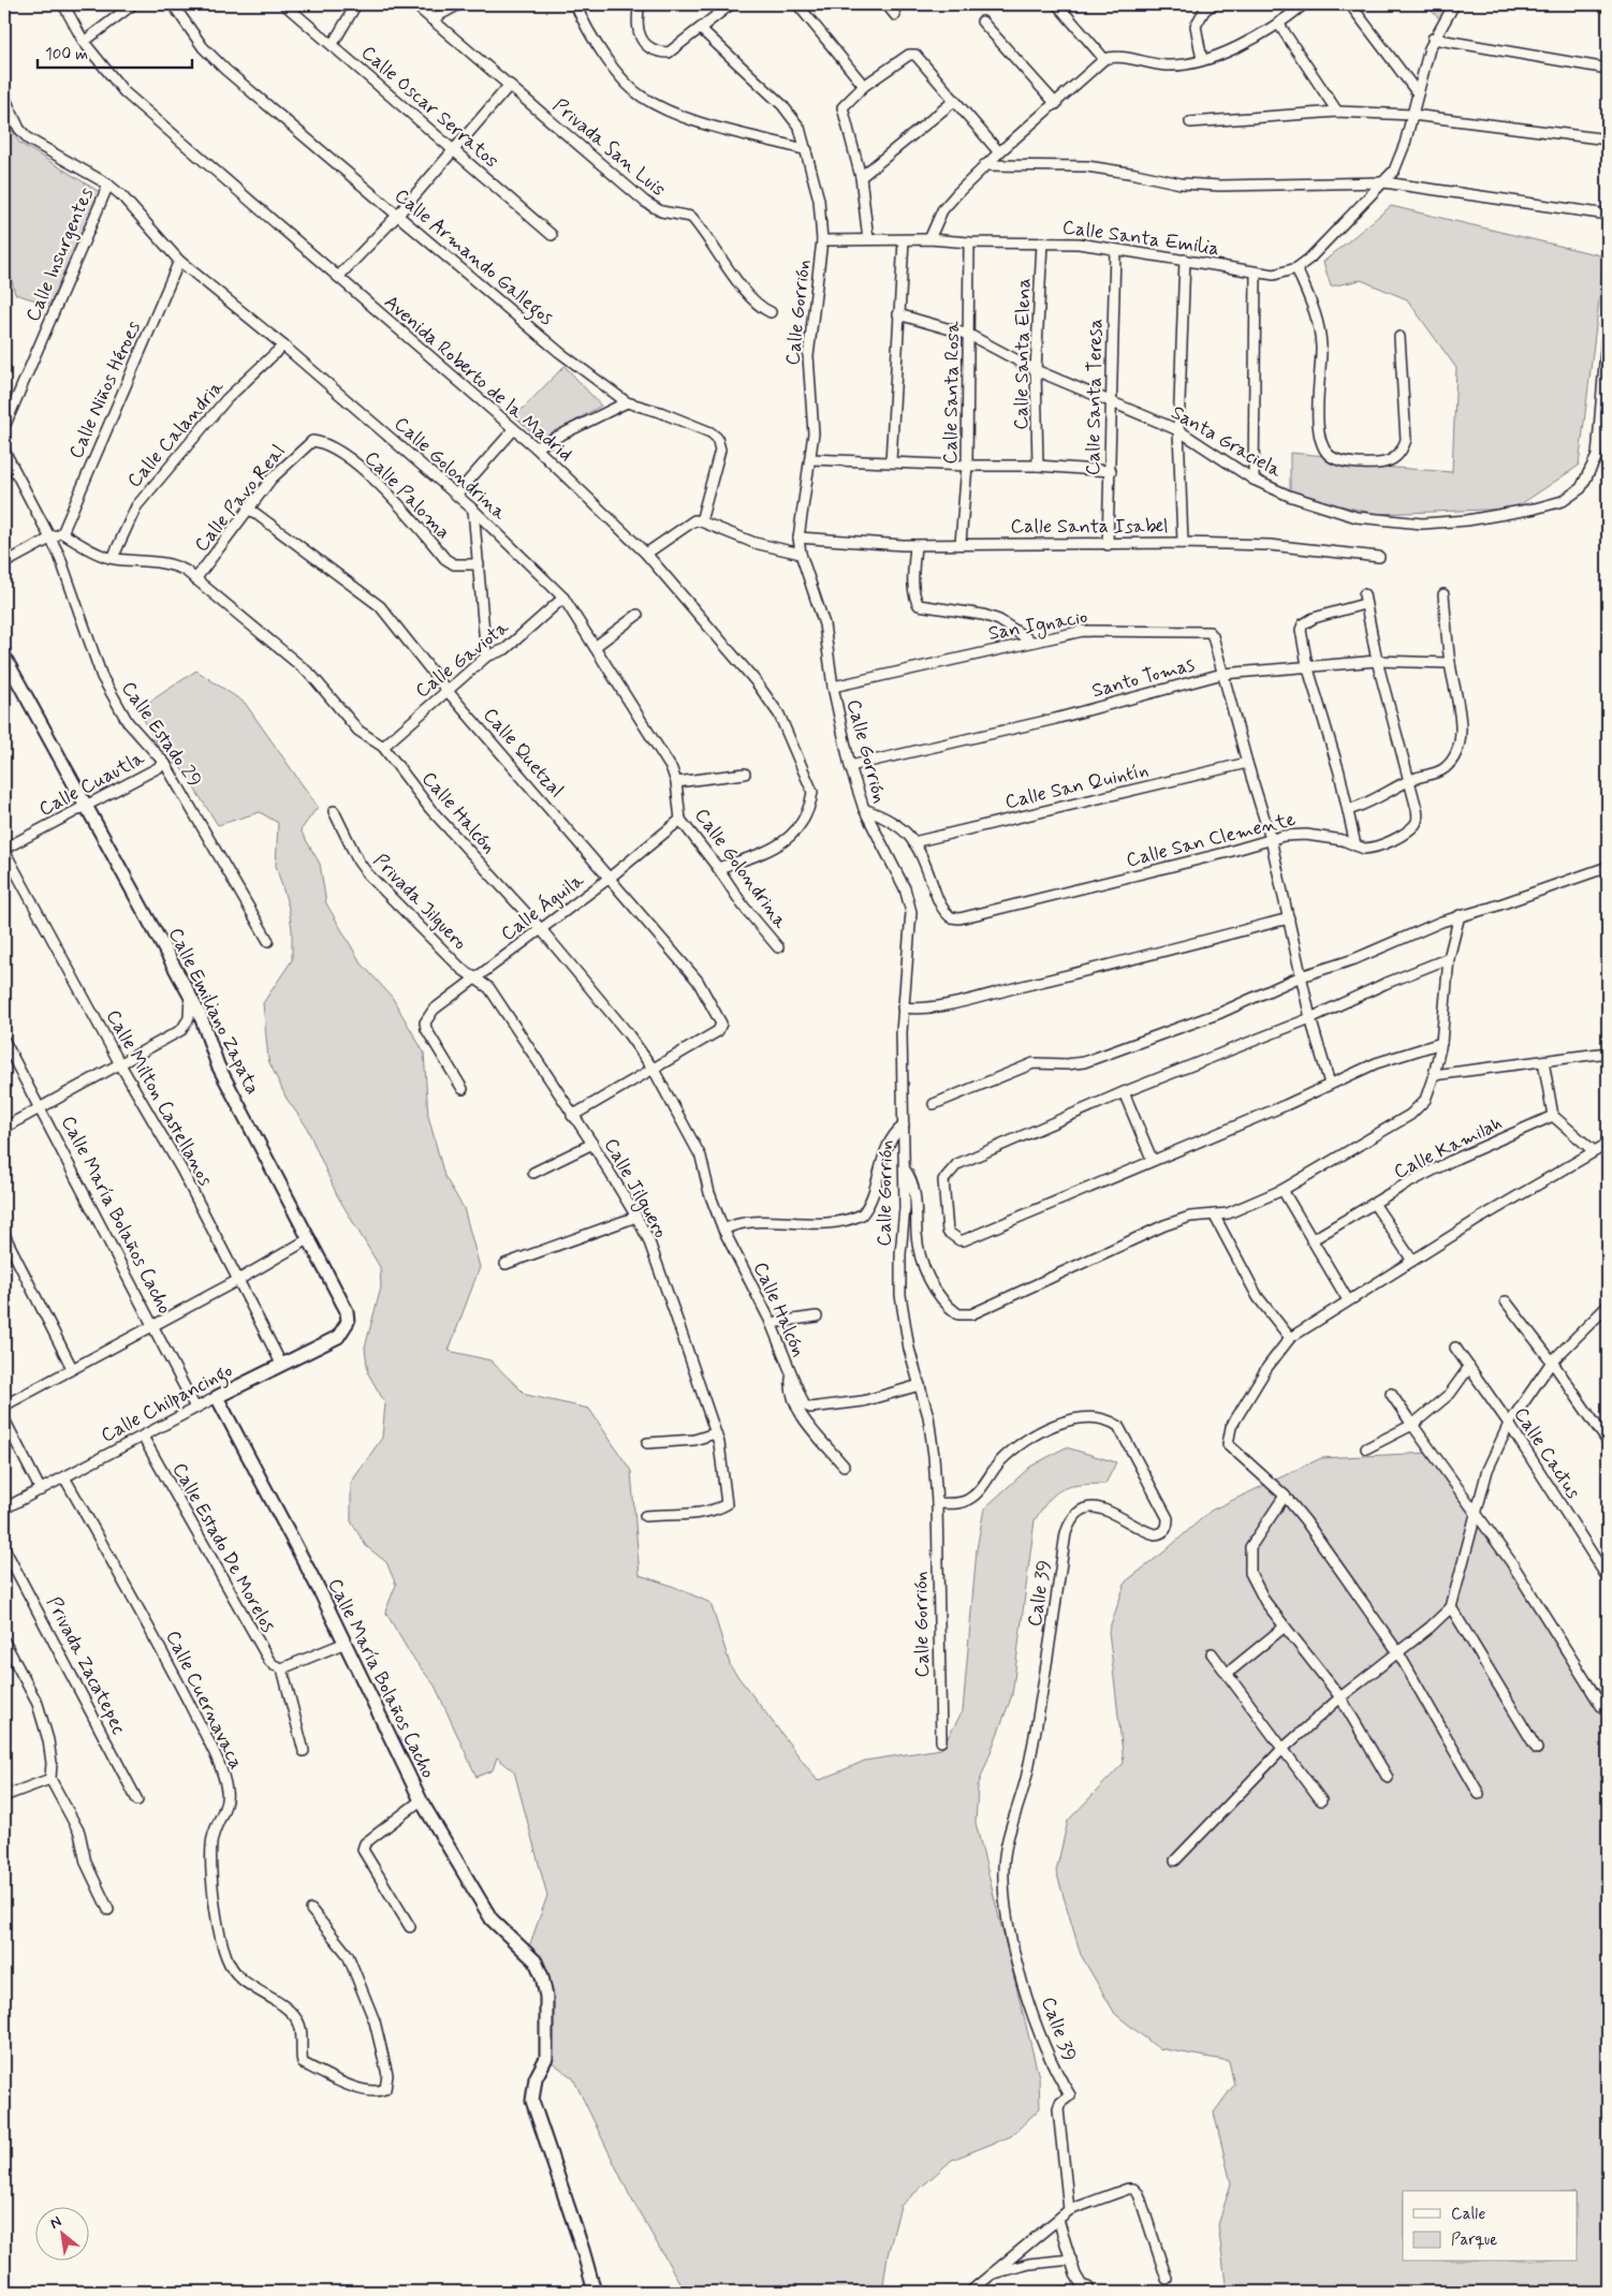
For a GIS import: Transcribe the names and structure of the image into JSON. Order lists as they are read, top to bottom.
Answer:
{
  "streets": {
    "street": [
      "Calle Oscar Serratos",
      "Privada San Luis",
      "Calle Santa Emilia",
      "Calle Insurgentes",
      "Calle Armando Gallegos",
      "Calle Gorrión",
      "Calle Santa Elena",
      "Avenida Roberto de la Madrid",
      "Calle Niños Héroes",
      "Calle Santa Rosa",
      "Calle Santa Teresa",
      "Calle Calandria",
      "Santa Graciela",
      "Calle Golondrina",
      "Calle Paloma",
      "Calle Pavo Real",
      "Calle Santa Isabel",
      "San Ignacio",
      "Calle Gaviota",
      "Santo Tomas",
      "Calle Estado 29",
      "Calle Quetzal",
      "Calle Cuautla",
      "Calle San Quintín",
      "Calle Halcón",
      "Calle San Clemente",
      "Privada Jilguero",
      "Calle Águila",
      "Calle Emiliano Zapata",
      "Calle Milton Castellanos",
      "Calle Kamilah",
      "Calle Jilguero",
      "Calle María Bolaños Cacho",
      "Calle Chilpancingo",
      "Calle Cactus",
      "Calle Estado De Morelos",
      "Calle 39",
      "Privada Zacatepec",
      "Calle Cuernavaca"
    ]
  },
  "crossings": [
    ["Calle Santa Emilia", "Calle Gorrión"],
    ["Calle Santa Emilia", "Calle Santa Elena"],
    ["Calle Santa Emilia", "Calle Santa Rosa"],
    ["Calle Santa Emilia", "Calle Santa Teresa"],
    ["Calle Insurgentes", "Calle Golondrina"],
    ["Calle Gorrión", "Calle Santa Isabel"],
    ["Calle Gorrión", "San Ignacio"],
    ["Calle Gorrión", "Santo Tomas"],
    ["Calle Gorrión", "Calle Halcón"],
    ["Calle Gorrión", "Calle San Clemente"],
    ["Calle Gorrión", "Calle 39"],
    ["Calle Santa Elena", "Santa Graciela"],
    ["Avenida Roberto de la Madrid", "Calle Golondrina"],
    ["Calle Niños Héroes", "Calle Golondrina"],
    ["Calle Niños Héroes", "Calle Halcón"],
    ["Calle Santa Rosa", "Santa Graciela"],
    ["Calle Santa Rosa", "Calle Santa Isabel"],
    ["Calle Santa Teresa", "Santa Graciela"],
    ["Calle Santa Teresa", "Calle Santa Isabel"],
    ["Calle Calandria", "Calle Golondrina"],
    ["Calle Calandria", "Calle Halcón"],
    ["Calle Golondrina", "Calle Gaviota"],
    ["Calle Golondrina", "Calle Águila"],
    ["Calle Paloma", "Calle Pavo Real"],
    ["Calle Pavo Real", "Calle Quetzal"],
    ["Calle Pavo Real", "Calle Halcón"],
    ["San Ignacio", "Santo Tomas"],
    ["San Ignacio", "Calle San Quintín"],
    ["San Ignacio", "Calle San Clemente"],
    ["Calle Gaviota", "Calle Quetzal"],
    ["Calle Gaviota", "Calle Halcón"],
    ["Santo Tomas", "Calle San Clemente"],
    ["Calle Estado 29", "Calle Cuautla"],
    ["Calle Quetzal", "Calle Halcón"],
    ["Calle Quetzal", "Calle Águila"],
    ["Calle Cuautla", "Calle Emiliano Zapata"],
    ["Calle Cuautla", "Calle Milton Castellanos"],
    ["Calle San Quintín", "Calle San Clemente"],
    ["Calle Halcón", "Calle Águila"],
    ["Privada Jilguero", "Calle Águila"],
    ["Privada Jilguero", "Calle Jilguero"],
    ["Calle Águila", "Calle Jilguero"],
    ["Calle Emiliano Zapata", "Calle Chilpancingo"],
    ["Calle Milton Castellanos", "Calle Chilpancingo"],
    ["Calle María Bolaños Cacho", "Calle Chilpancingo"],
    ["Calle Chilpancingo", "Calle Estado De Morelos"],
    ["Calle Chilpancingo", "Calle Cuernavaca"]
  ],
  "legend": ["Calle", "Parque"],
  "scale_bar": "100 m",
  "north": "top left"
}
